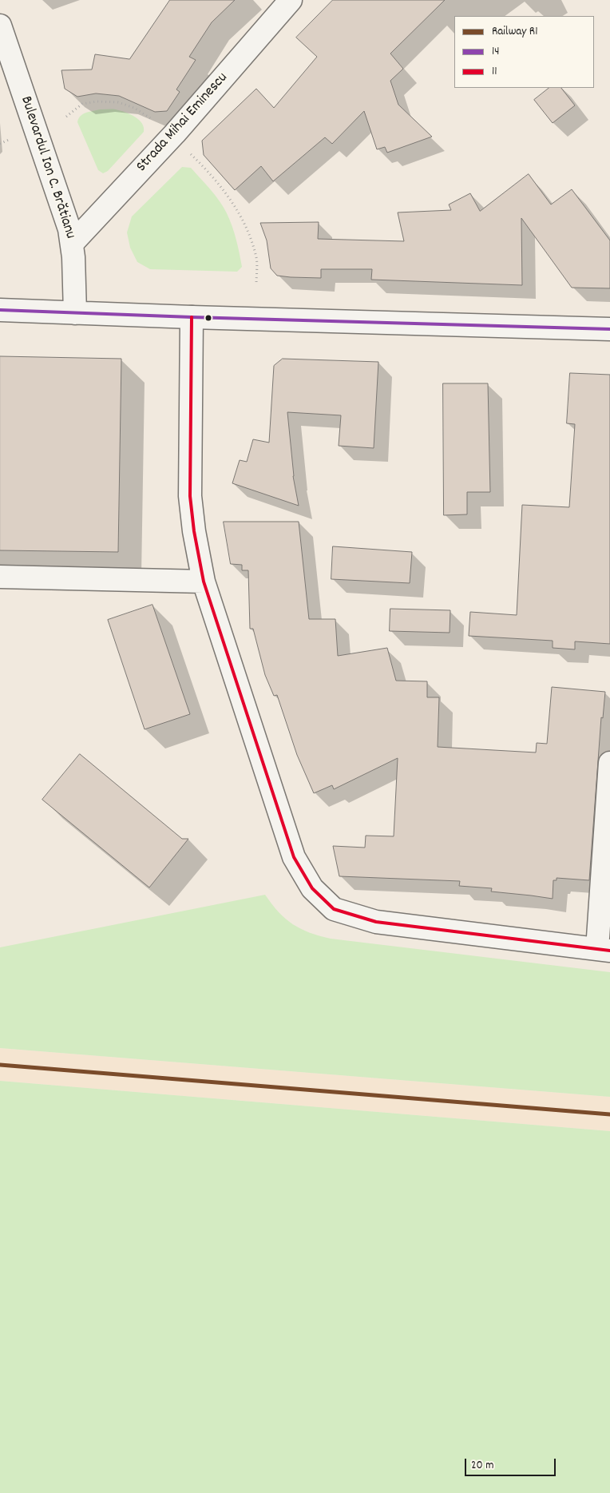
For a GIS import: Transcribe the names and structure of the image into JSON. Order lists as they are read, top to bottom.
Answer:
{
  "streets": {
    "street": ["Strada Mihai Eminescu", "Bulevardul Ion C. Brătianu"]
  },
  "crossings": [
    ["Strada Mihai Eminescu", "Bulevardul Ion C. Brătianu"]
  ],
  "lines": ["transit line 14", "transit line 11", "rail line R1"],
  "legend": ["Railway R1", "14", "11"],
  "scale_bar": "20 m"
}
